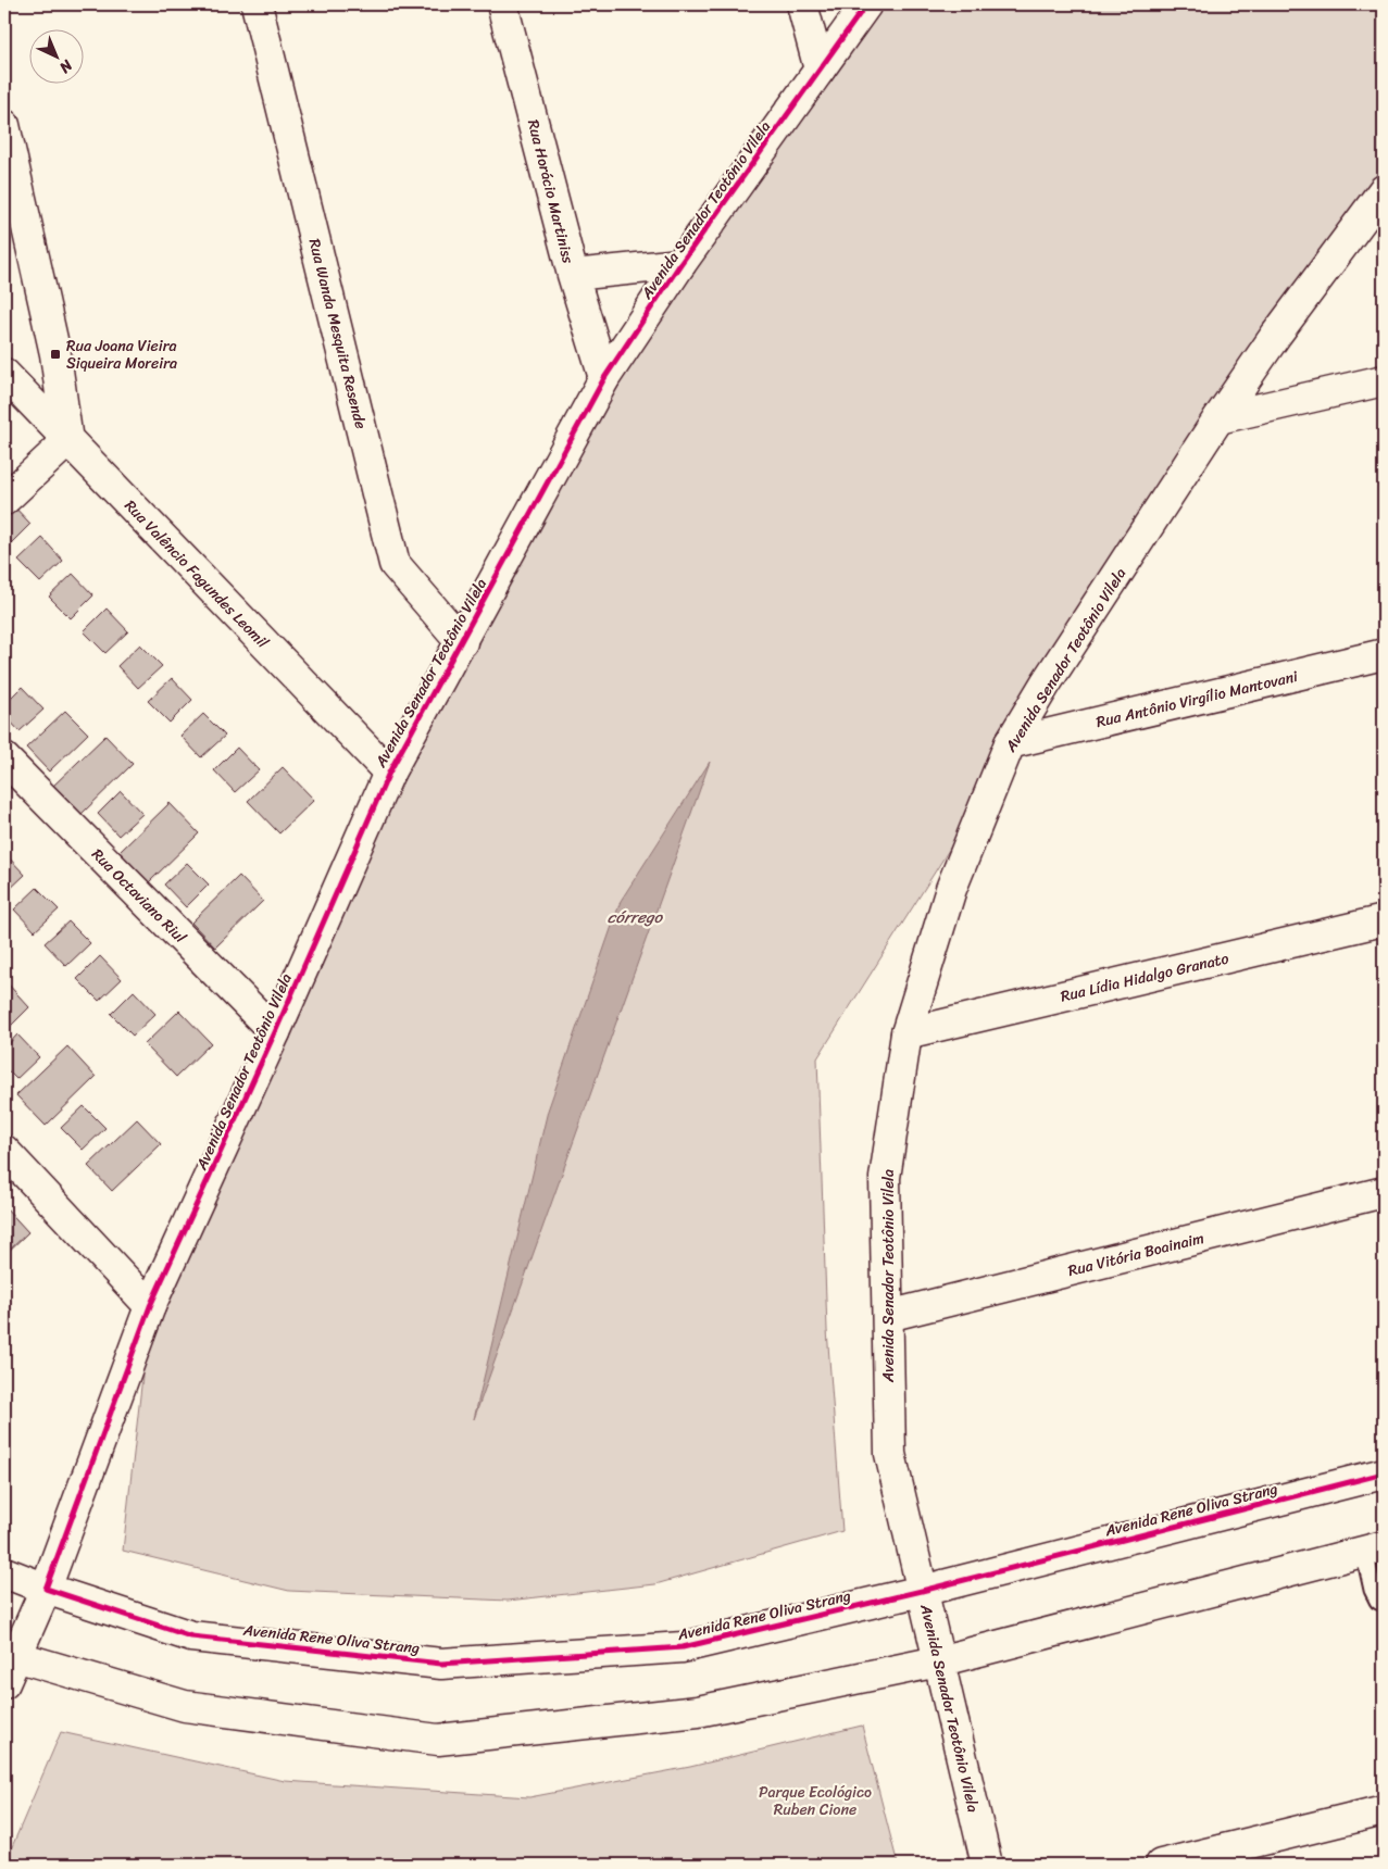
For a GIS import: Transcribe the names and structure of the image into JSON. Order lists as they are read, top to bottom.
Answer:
{
  "streets": {
    "street": [
      "Rua Horácio Martiniss",
      "Avenida Senador Teotônio Vilela",
      "Rua Wanda Mesquita Resende",
      "Rua Valêncio Fagundes Leomil",
      "Rua Antônio Virgílio Mantovani",
      "Rua Octaviano Riul",
      "Rua Lídia Hidalgo Granato",
      "Rua Vitória Boainaim",
      "Avenida Rene Oliva Strang"
    ]
  },
  "crossings": [
    ["Rua Horácio Martiniss", "Avenida Senador Teotônio Vilela"],
    ["Avenida Senador Teotônio Vilela", "Rua Wanda Mesquita Resende"],
    ["Avenida Senador Teotônio Vilela", "Rua Valêncio Fagundes Leomil"],
    ["Avenida Senador Teotônio Vilela", "Rua Antônio Virgílio Mantovani"],
    ["Avenida Senador Teotônio Vilela", "Rua Octaviano Riul"],
    ["Avenida Senador Teotônio Vilela", "Rua Lídia Hidalgo Granato"],
    ["Avenida Senador Teotônio Vilela", "Rua Vitória Boainaim"],
    ["Avenida Senador Teotônio Vilela", "Avenida Rene Oliva Strang"]
  ],
  "water": ["córrego"],
  "parks": ["Parque Ecológico Ruben Cione"],
  "places": {
    "transit": ["Rua Joana Vieira Siqueira Moreira"]
  },
  "north": "bottom right"
}
